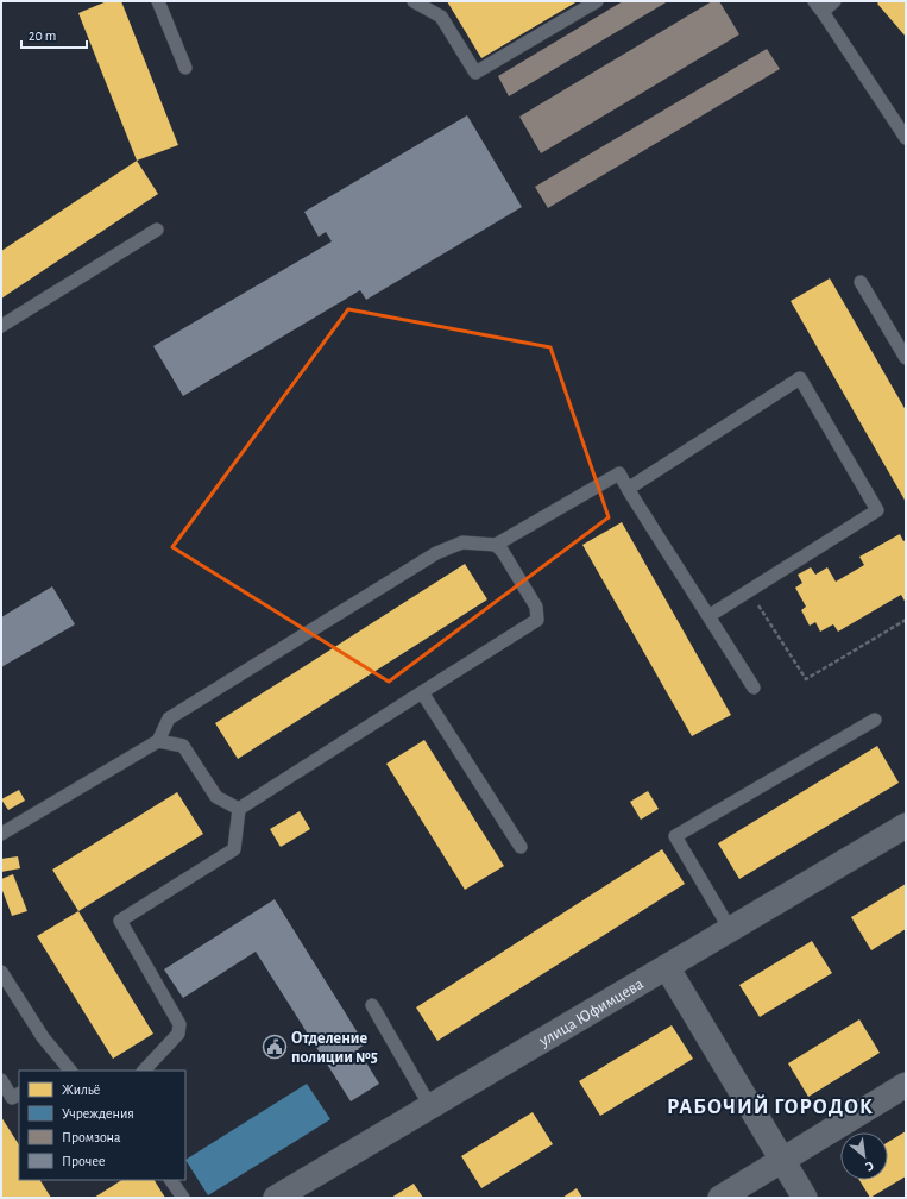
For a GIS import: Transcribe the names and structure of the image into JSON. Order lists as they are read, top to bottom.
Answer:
{
  "streets": {
    "street": ["улица Юфимцева"]
  },
  "districts": ["РАБОЧИЙ ГОРОДОК"],
  "places": {
    "public building": ["Отделение полиции №5"]
  },
  "legend": [
    "Жильё",
    "Учреждения",
    "Промзона",
    "Прочее"
  ],
  "scale_bar": "20 m",
  "north": "bottom right"
}
